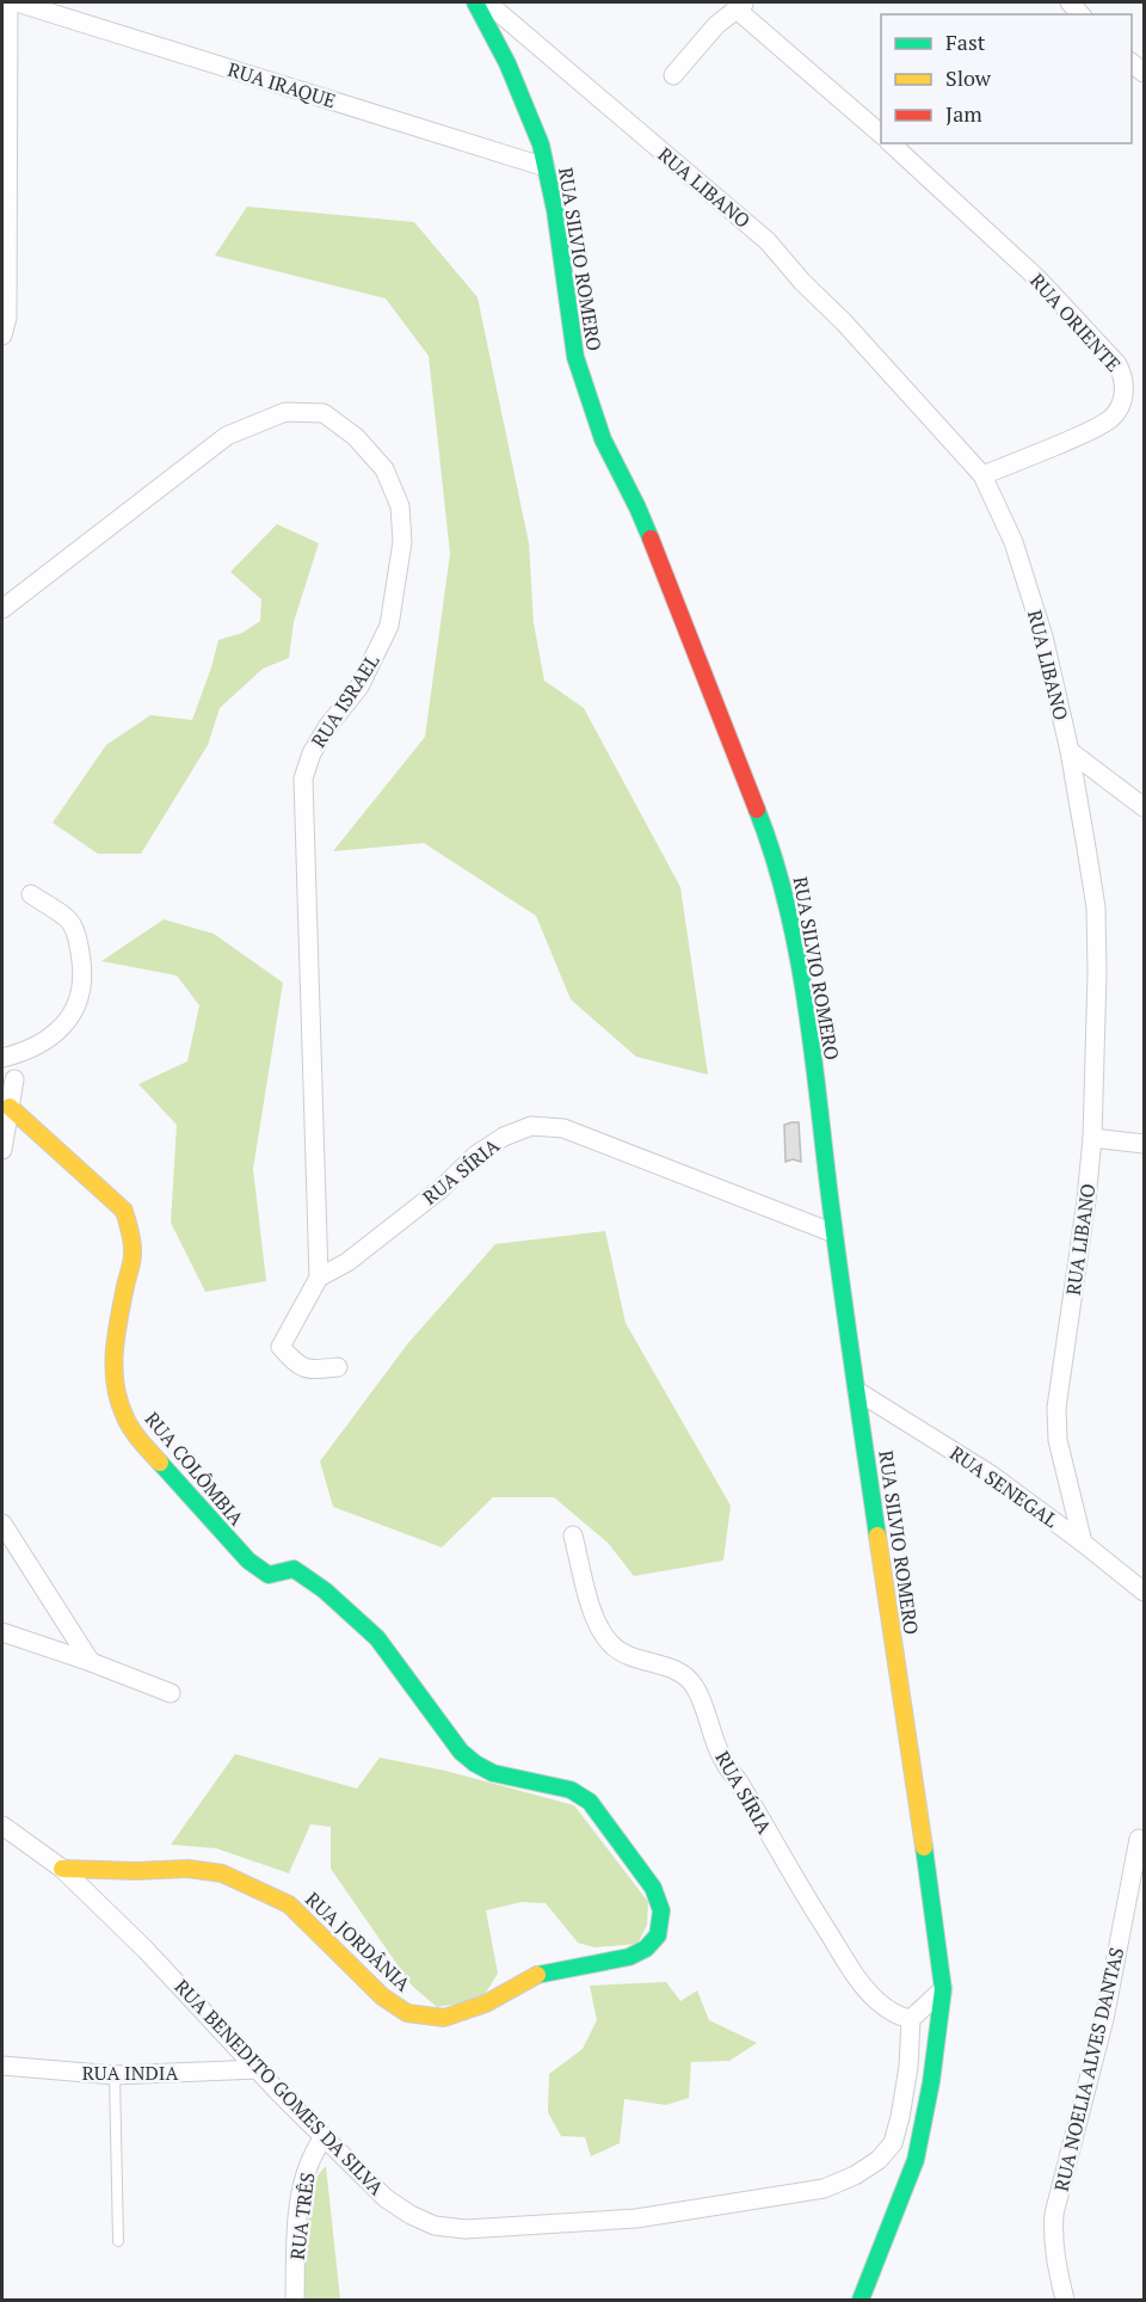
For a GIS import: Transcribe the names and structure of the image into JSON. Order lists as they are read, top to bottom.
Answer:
{
  "streets": {
    "street": [
      "RUA IRAQUE",
      "RUA LIBANO",
      "RUA SILVIO ROMERO",
      "RUA ORIENTE",
      "RUA ISRAEL",
      "RUA SÍRIA",
      "RUA COLÔMBIA",
      "RUA SENEGAL",
      "RUA JORDÂNIA",
      "RUA NOELIA ALVES DANTAS",
      "RUA INDIA",
      "RUA BENEDITO GOMES DA SILVA",
      "RUA TRÊS"
    ]
  },
  "crossings": [
    ["RUA IRAQUE", "RUA SILVIO ROMERO"],
    ["RUA LIBANO", "RUA ORIENTE"],
    ["RUA LIBANO", "RUA SENEGAL"],
    ["RUA SILVIO ROMERO", "RUA SÍRIA"],
    ["RUA SILVIO ROMERO", "RUA SENEGAL"],
    ["RUA ISRAEL", "RUA SÍRIA"],
    ["RUA SÍRIA", "RUA BENEDITO GOMES DA SILVA"],
    ["RUA COLÔMBIA", "RUA JORDÂNIA"],
    ["RUA JORDÂNIA", "RUA BENEDITO GOMES DA SILVA"],
    ["RUA INDIA", "RUA BENEDITO GOMES DA SILVA"],
    ["RUA BENEDITO GOMES DA SILVA", "RUA TRÊS"]
  ],
  "legend": ["Fast", "Slow", "Jam"]
}
